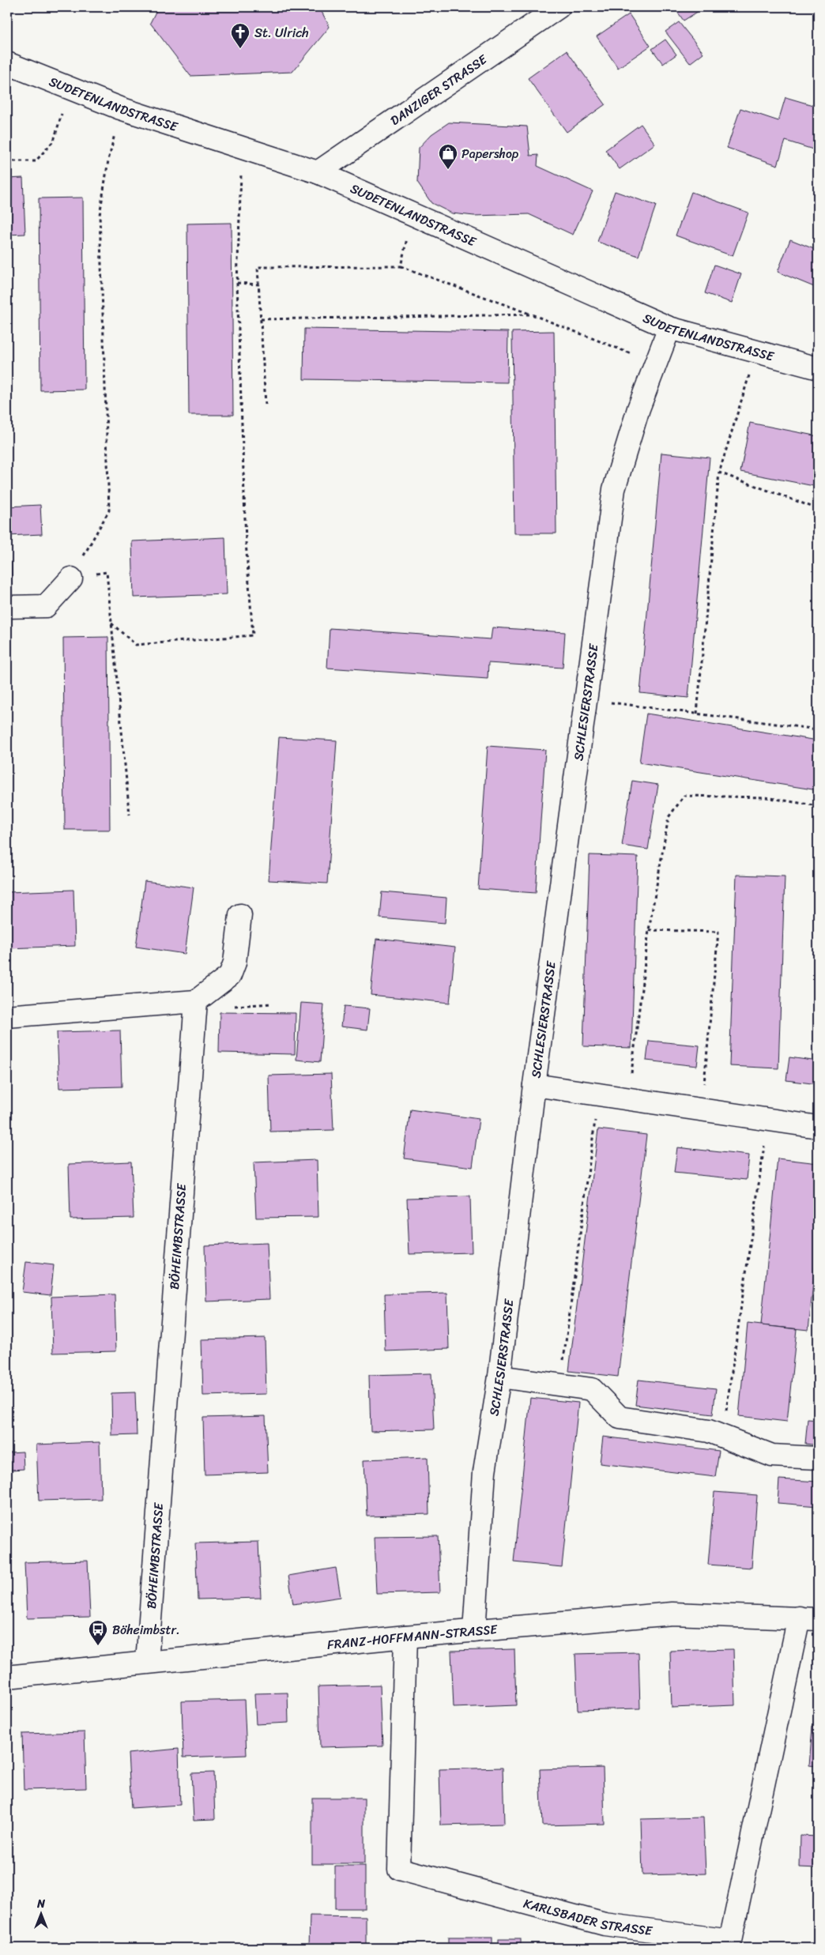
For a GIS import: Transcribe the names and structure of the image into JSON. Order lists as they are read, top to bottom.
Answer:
{
  "streets": {
    "street": [
      "DANZIGER STRASSE",
      "SUDETENLANDSTRASSE",
      "SCHLESIERSTRASSE",
      "BÖHEIMBSTRASSE",
      "FRANZ-HOFFMANN-STRASSE",
      "KARLSBADER STRASSE"
    ]
  },
  "crossings": [
    ["DANZIGER STRASSE", "SUDETENLANDSTRASSE"],
    ["SUDETENLANDSTRASSE", "SCHLESIERSTRASSE"],
    ["SCHLESIERSTRASSE", "FRANZ-HOFFMANN-STRASSE"],
    ["BÖHEIMBSTRASSE", "FRANZ-HOFFMANN-STRASSE"],
    ["FRANZ-HOFFMANN-STRASSE", "KARLSBADER STRASSE"]
  ],
  "places": {
    "church": ["St. Ulrich"],
    "shop": ["Papershop"],
    "bus stop": ["Böheimbstr."]
  },
  "north": "top"
}
